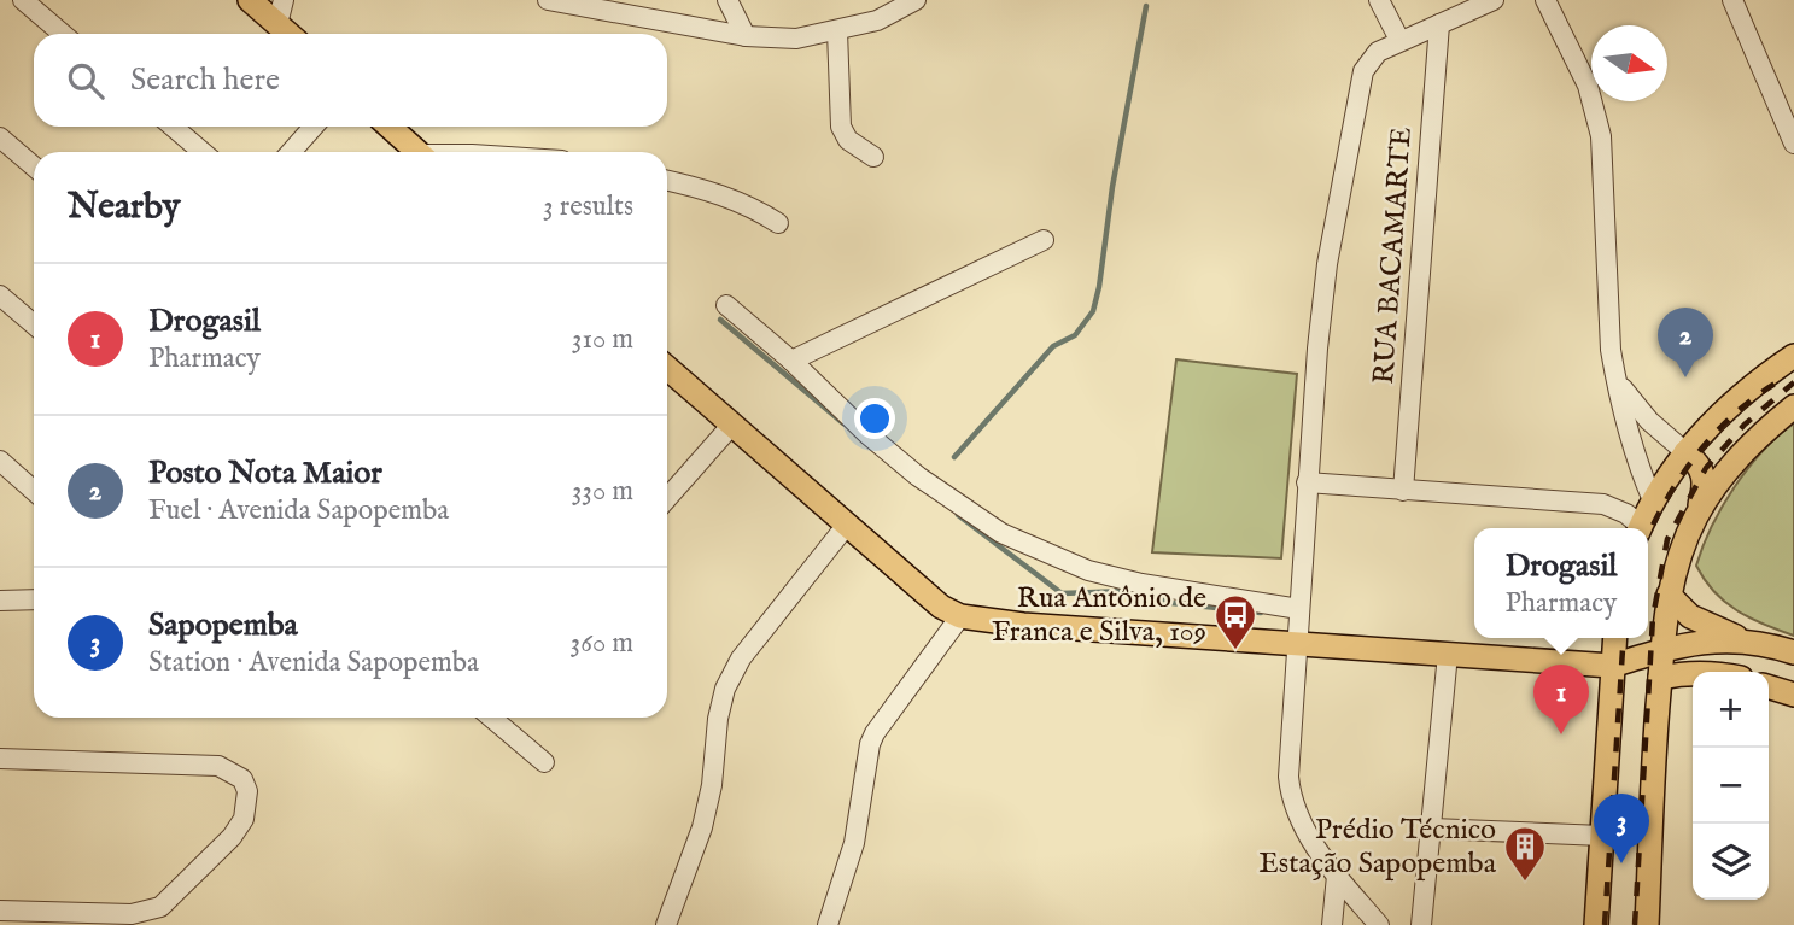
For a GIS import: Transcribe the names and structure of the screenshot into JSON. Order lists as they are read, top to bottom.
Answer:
{
  "streets": {
    "street": ["RUA BACAMARTE"]
  },
  "places": {
    "bus stop": ["Rua Antônio de Franca e Silva, 109"],
    "building": ["Prédio Técnico Estação Sapopemba"]
  },
  "north": "right",
  "page": {
    "search": "Search here",
    "heading": ["Nearby", "3 results"],
    "list": [
      {
        "mark": "1",
        "name": "Drogasil",
        "note": "Pharmacy",
        "value": "310 m"
      },
      {
        "mark": "2",
        "name": "Posto Nota Maior",
        "note": "Fuel · Avenida Sapopemba",
        "value": "330 m"
      },
      {
        "mark": "3",
        "name": "Sapopemba",
        "note": "Station · Avenida Sapopemba",
        "value": "360 m"
      }
    ],
    "pins": ["2", "1", "3"],
    "popup": ["Drogasil", "Pharmacy"],
    "map_buttons": ["+", "−"]
  }
}
